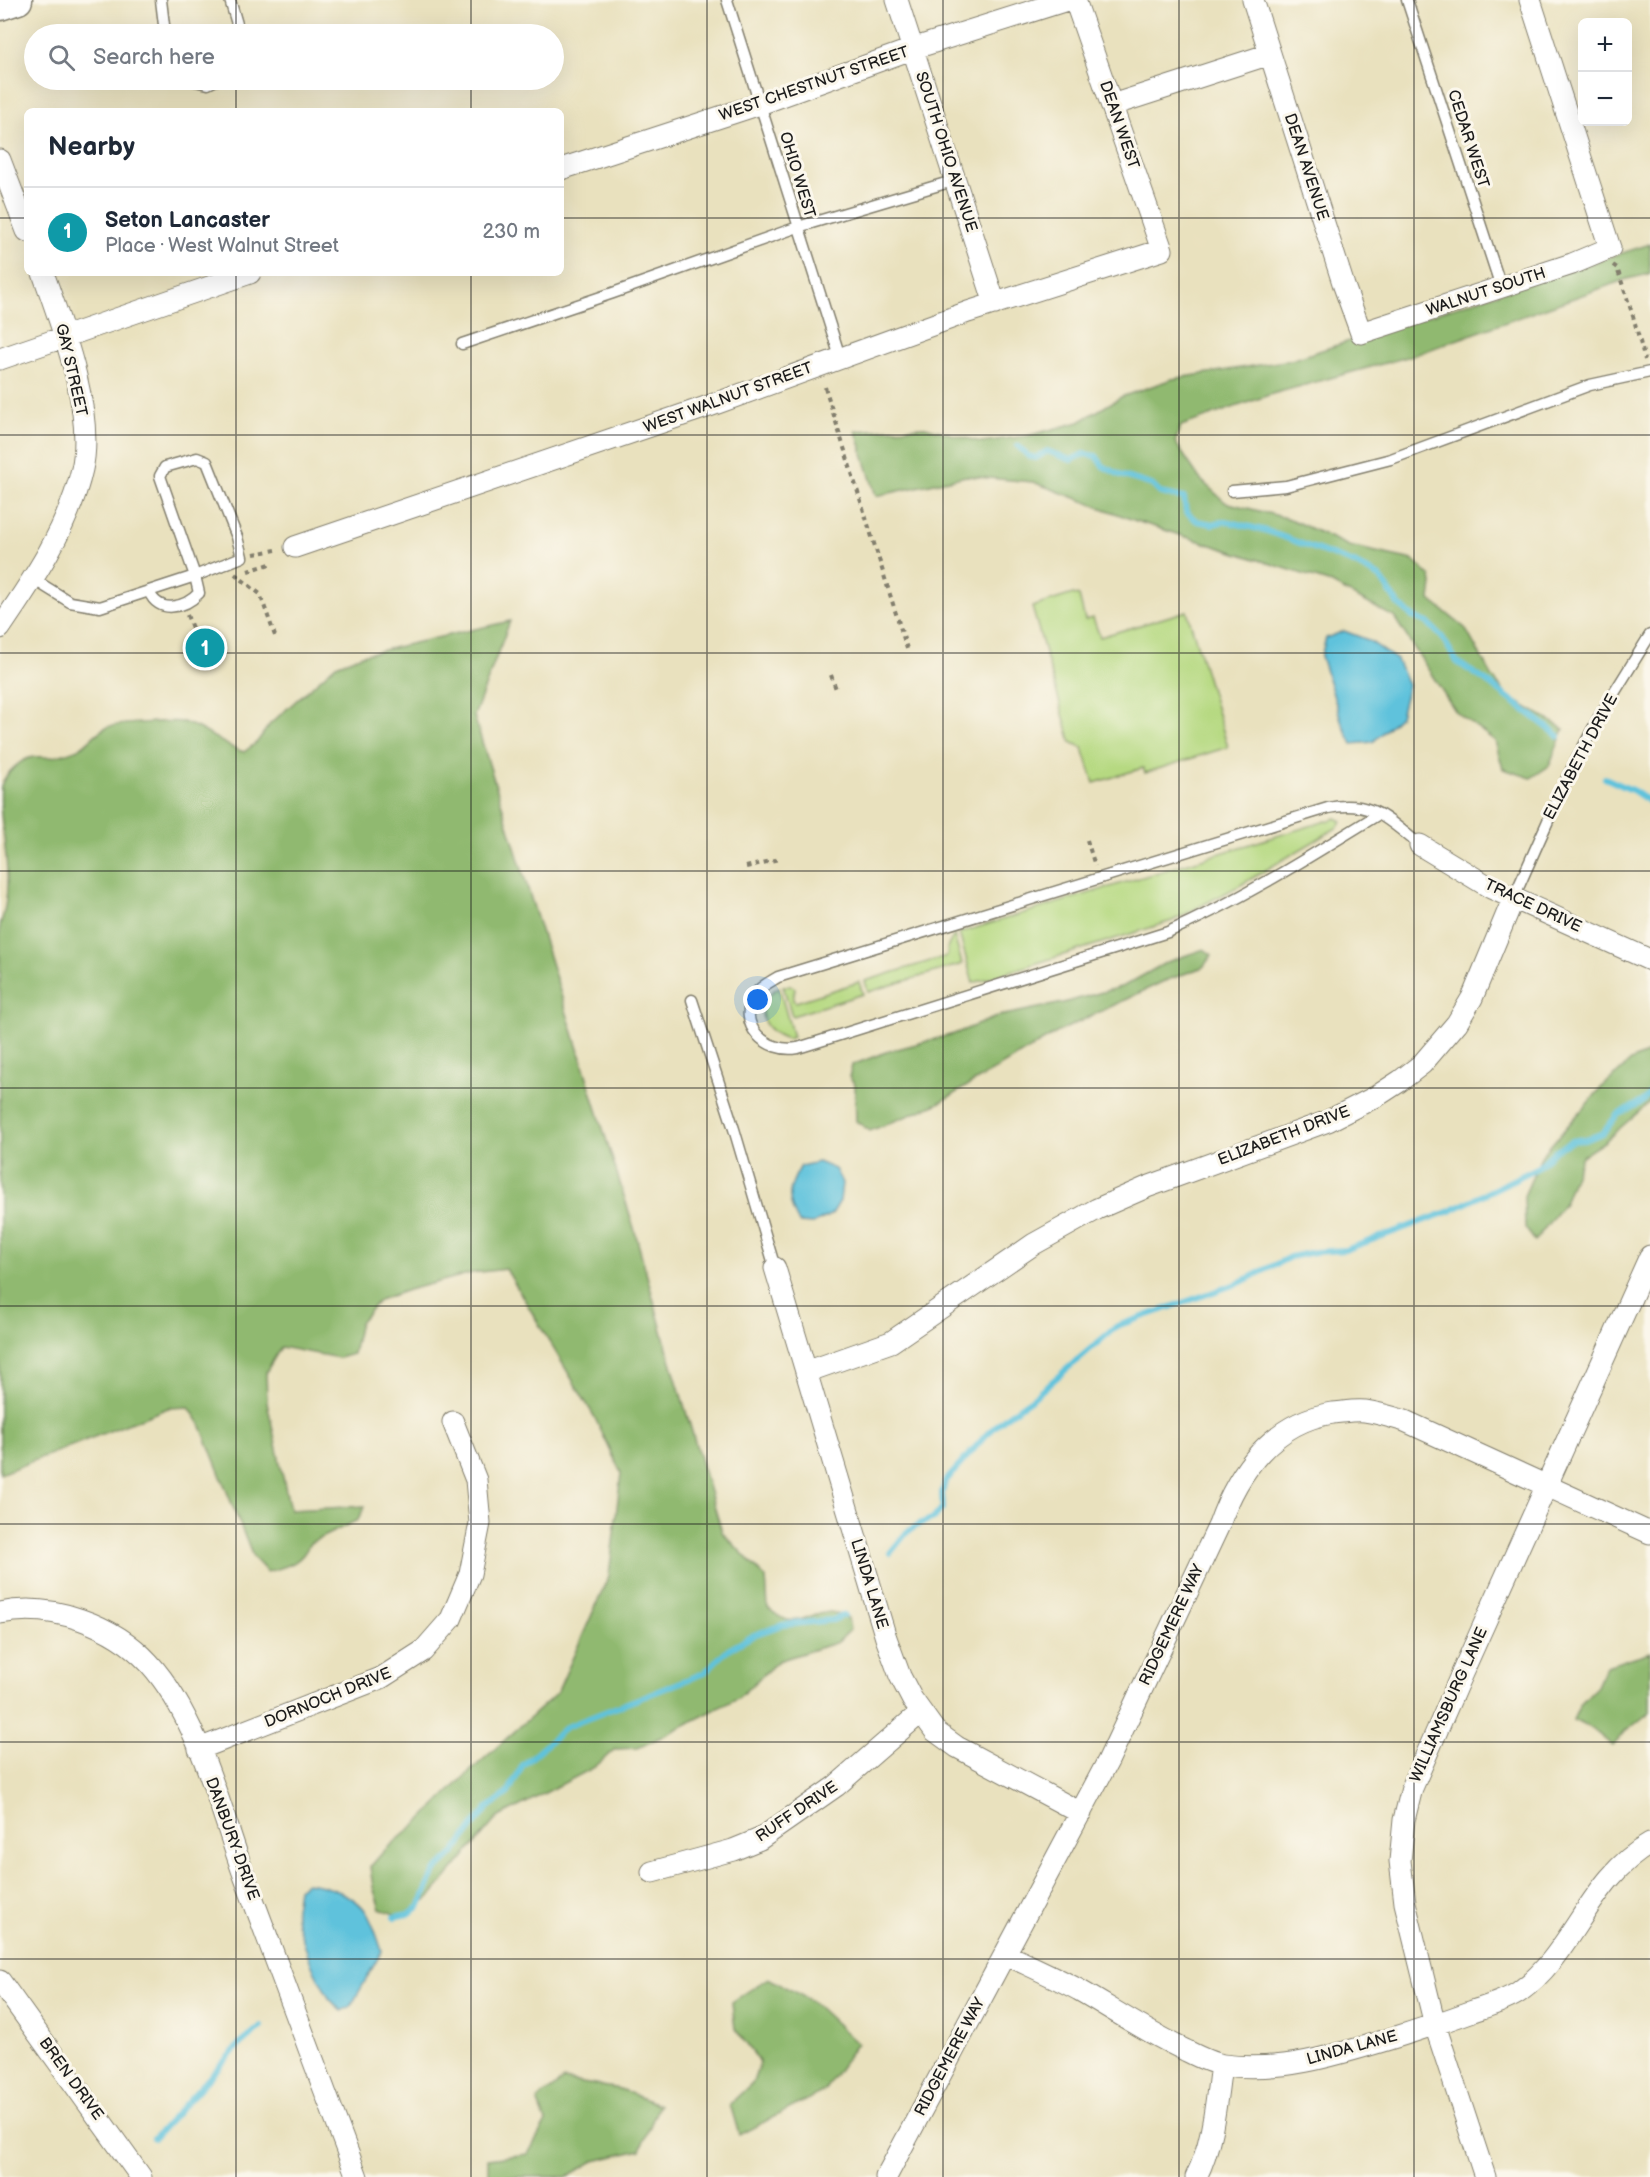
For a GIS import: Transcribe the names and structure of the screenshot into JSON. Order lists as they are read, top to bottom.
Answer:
{
  "streets": {
    "street": [
      "WEST CHESTNUT STREET",
      "DEAN WEST",
      "SOUTH OHIO AVENUE",
      "DEAN AVENUE",
      "WALNUT SOUTH",
      "GAY STREET",
      "WEST WALNUT STREET",
      "ELIZABETH DRIVE",
      "TRACE DRIVE",
      "LINDA LANE",
      "RIDGEMERE WAY",
      "DORNOCH DRIVE",
      "WILLIAMSBURG LANE",
      "RUFF DRIVE",
      "DANBURY DRIVE",
      "BREN DRIVE"
    ],
    "lane": ["CEDAR WEST", "OHIO WEST"]
  },
  "crossings": [
    ["WEST CHESTNUT STREET", "SOUTH OHIO AVENUE"],
    ["WEST CHESTNUT STREET", "OHIO WEST"],
    ["DEAN WEST", "WEST WALNUT STREET"],
    ["CEDAR WEST", "WALNUT SOUTH"],
    ["SOUTH OHIO AVENUE", "WEST WALNUT STREET"],
    ["DEAN AVENUE", "WALNUT SOUTH"],
    ["OHIO WEST", "WEST WALNUT STREET"],
    ["ELIZABETH DRIVE", "TRACE DRIVE"],
    ["ELIZABETH DRIVE", "LINDA LANE"],
    ["LINDA LANE", "RIDGEMERE WAY"],
    ["LINDA LANE", "WILLIAMSBURG LANE"],
    ["LINDA LANE", "RUFF DRIVE"],
    ["RIDGEMERE WAY", "WILLIAMSBURG LANE"],
    ["DORNOCH DRIVE", "DANBURY DRIVE"]
  ],
  "page": {
    "map_buttons": ["+", "−"],
    "search": "Search here",
    "heading": "Nearby",
    "list": [
      {
        "mark": "1",
        "name": "Seton Lancaster",
        "note": "Place · West Walnut Street",
        "value": "230 m"
      }
    ],
    "pins": "1"
  }
}
